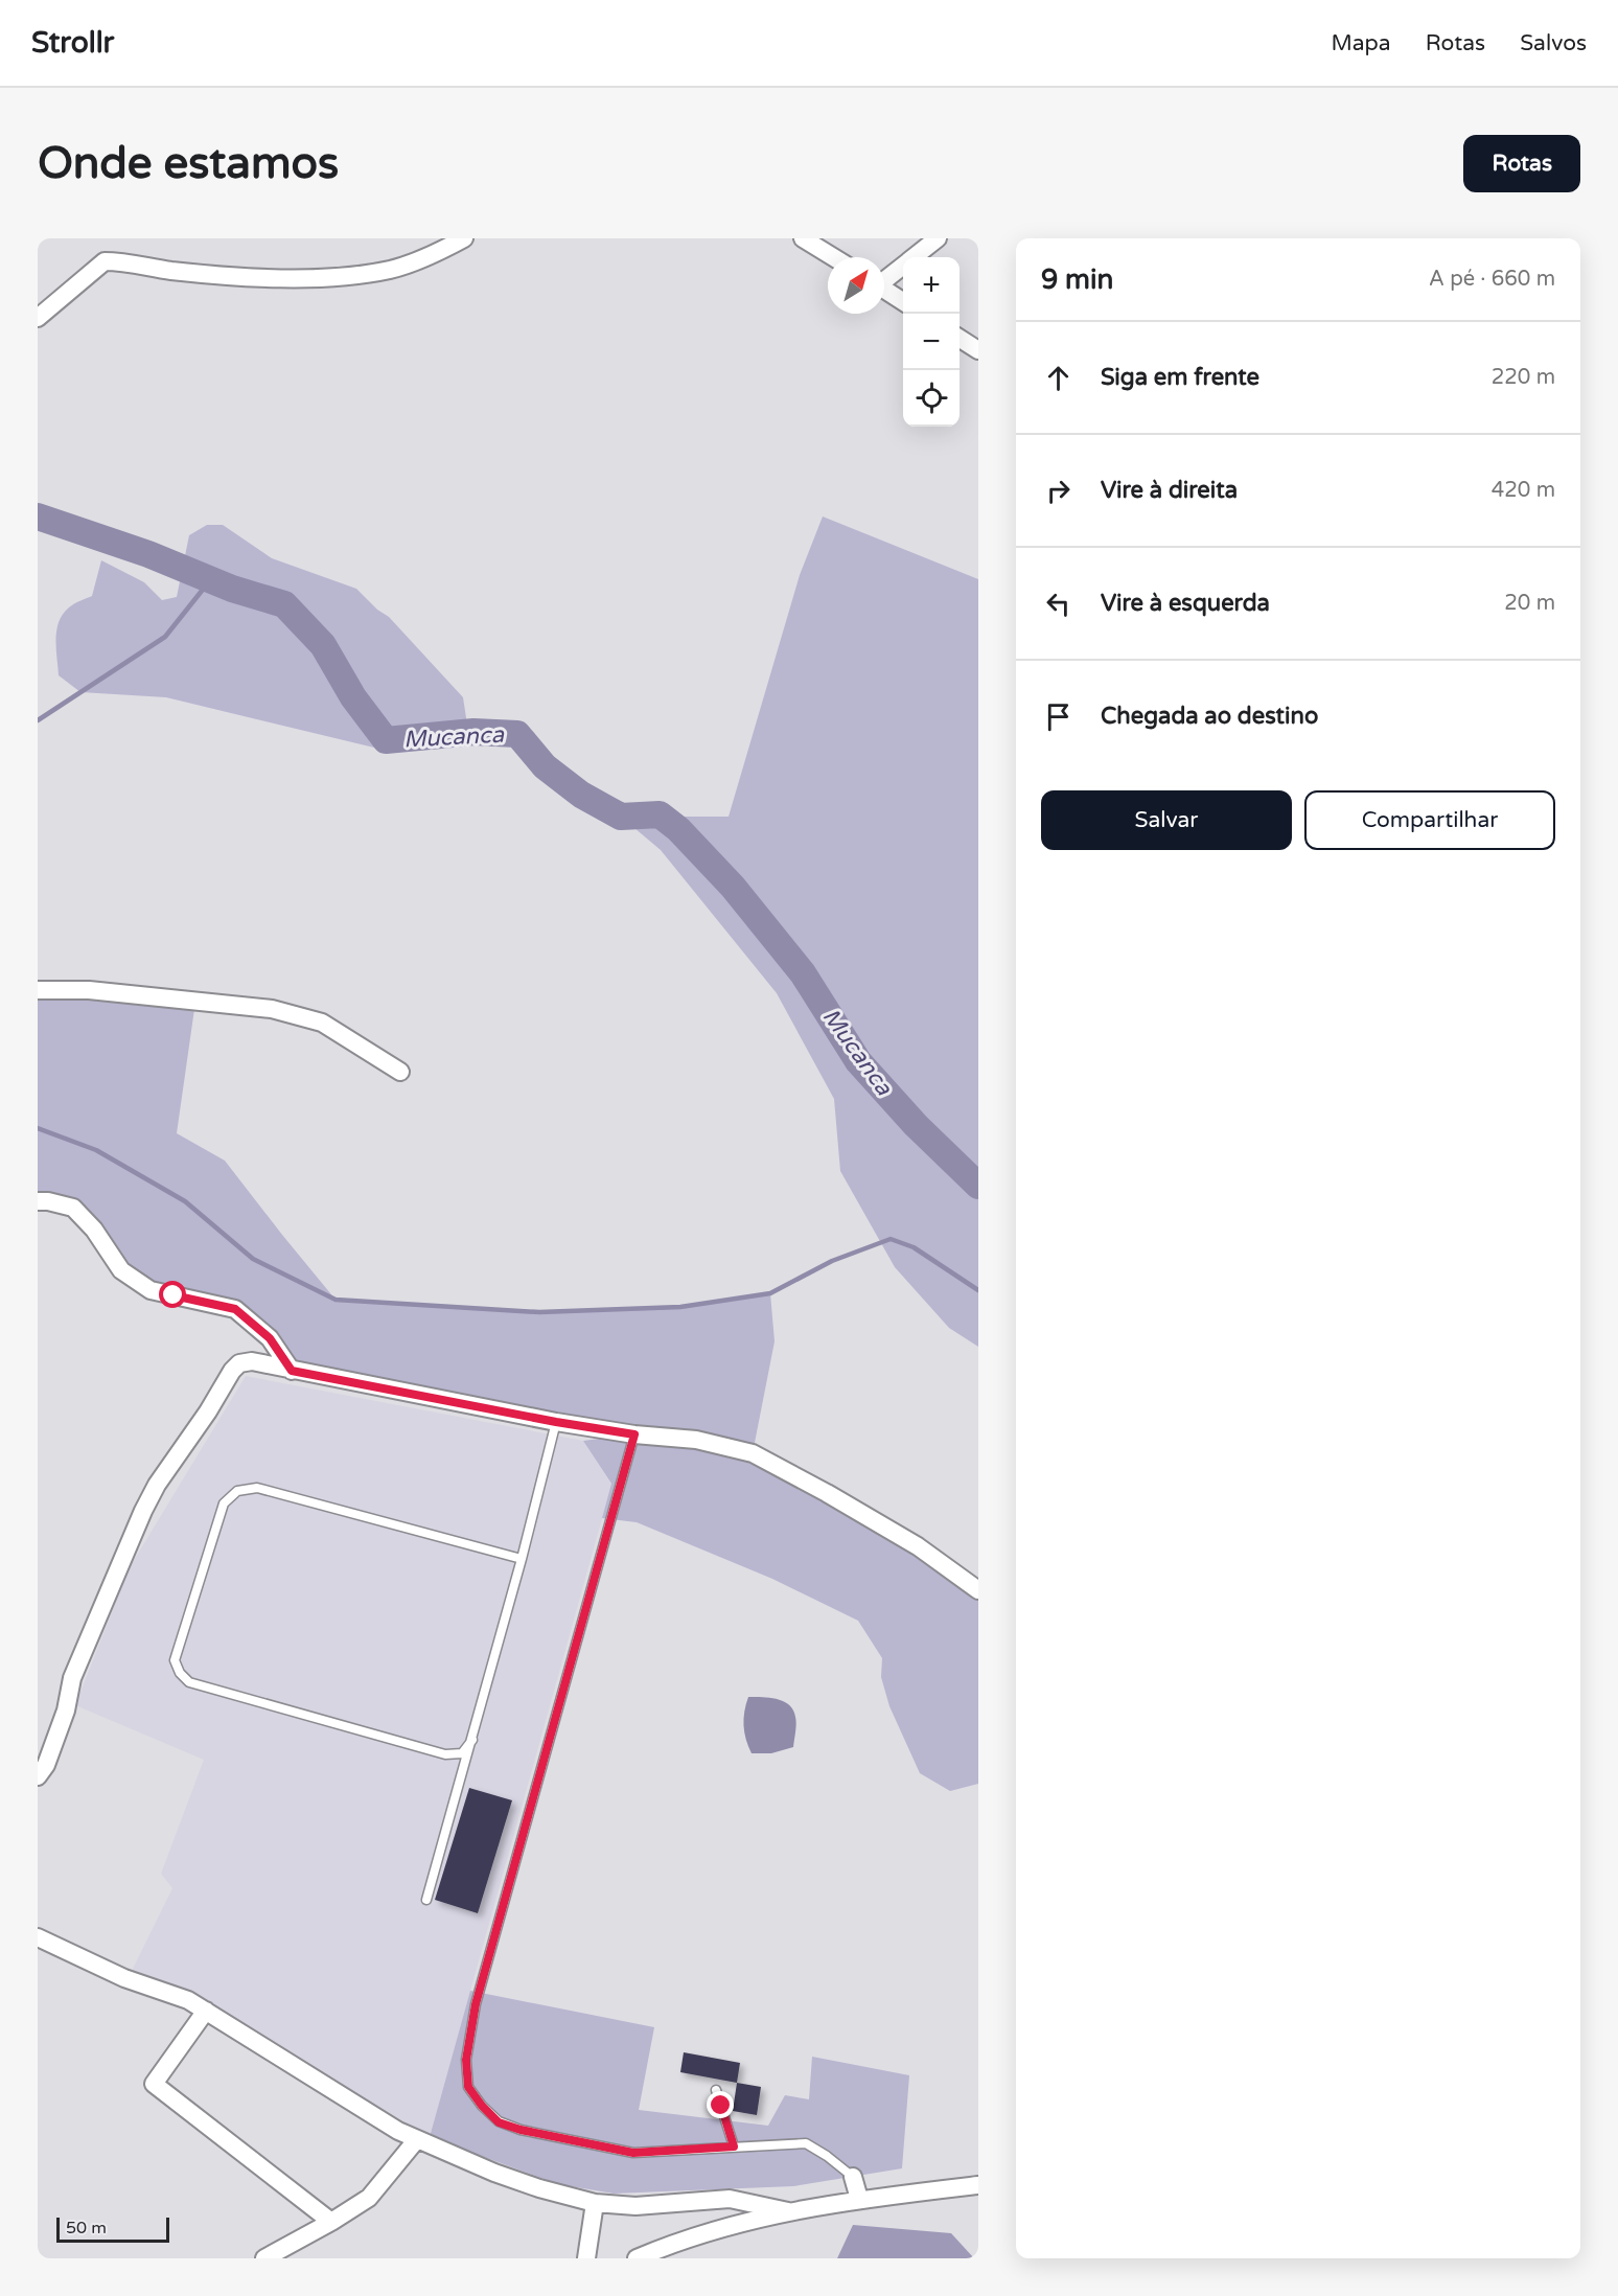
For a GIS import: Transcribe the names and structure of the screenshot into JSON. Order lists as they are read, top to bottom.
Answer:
{
  "water": ["Mucanca"],
  "scale_bar": "50 m",
  "north": "top right",
  "page": {
    "header": "Strollr",
    "nav": ["Mapa", "Rotas", "Salvos"],
    "buttons": [
      "Rotas",
      ["Salvar", "Compartilhar"]
    ],
    "title": "Onde estamos",
    "heading": ["9 min", "A pé · 660 m"],
    "map_buttons": ["+", "−"],
    "list": [
      ["Siga em frente", "220 m"],
      ["Vire à direita", "420 m"],
      ["Vire à esquerda", "20 m"],
      "Chegada ao destino"
    ],
    "scale": "50 m"
  }
}
